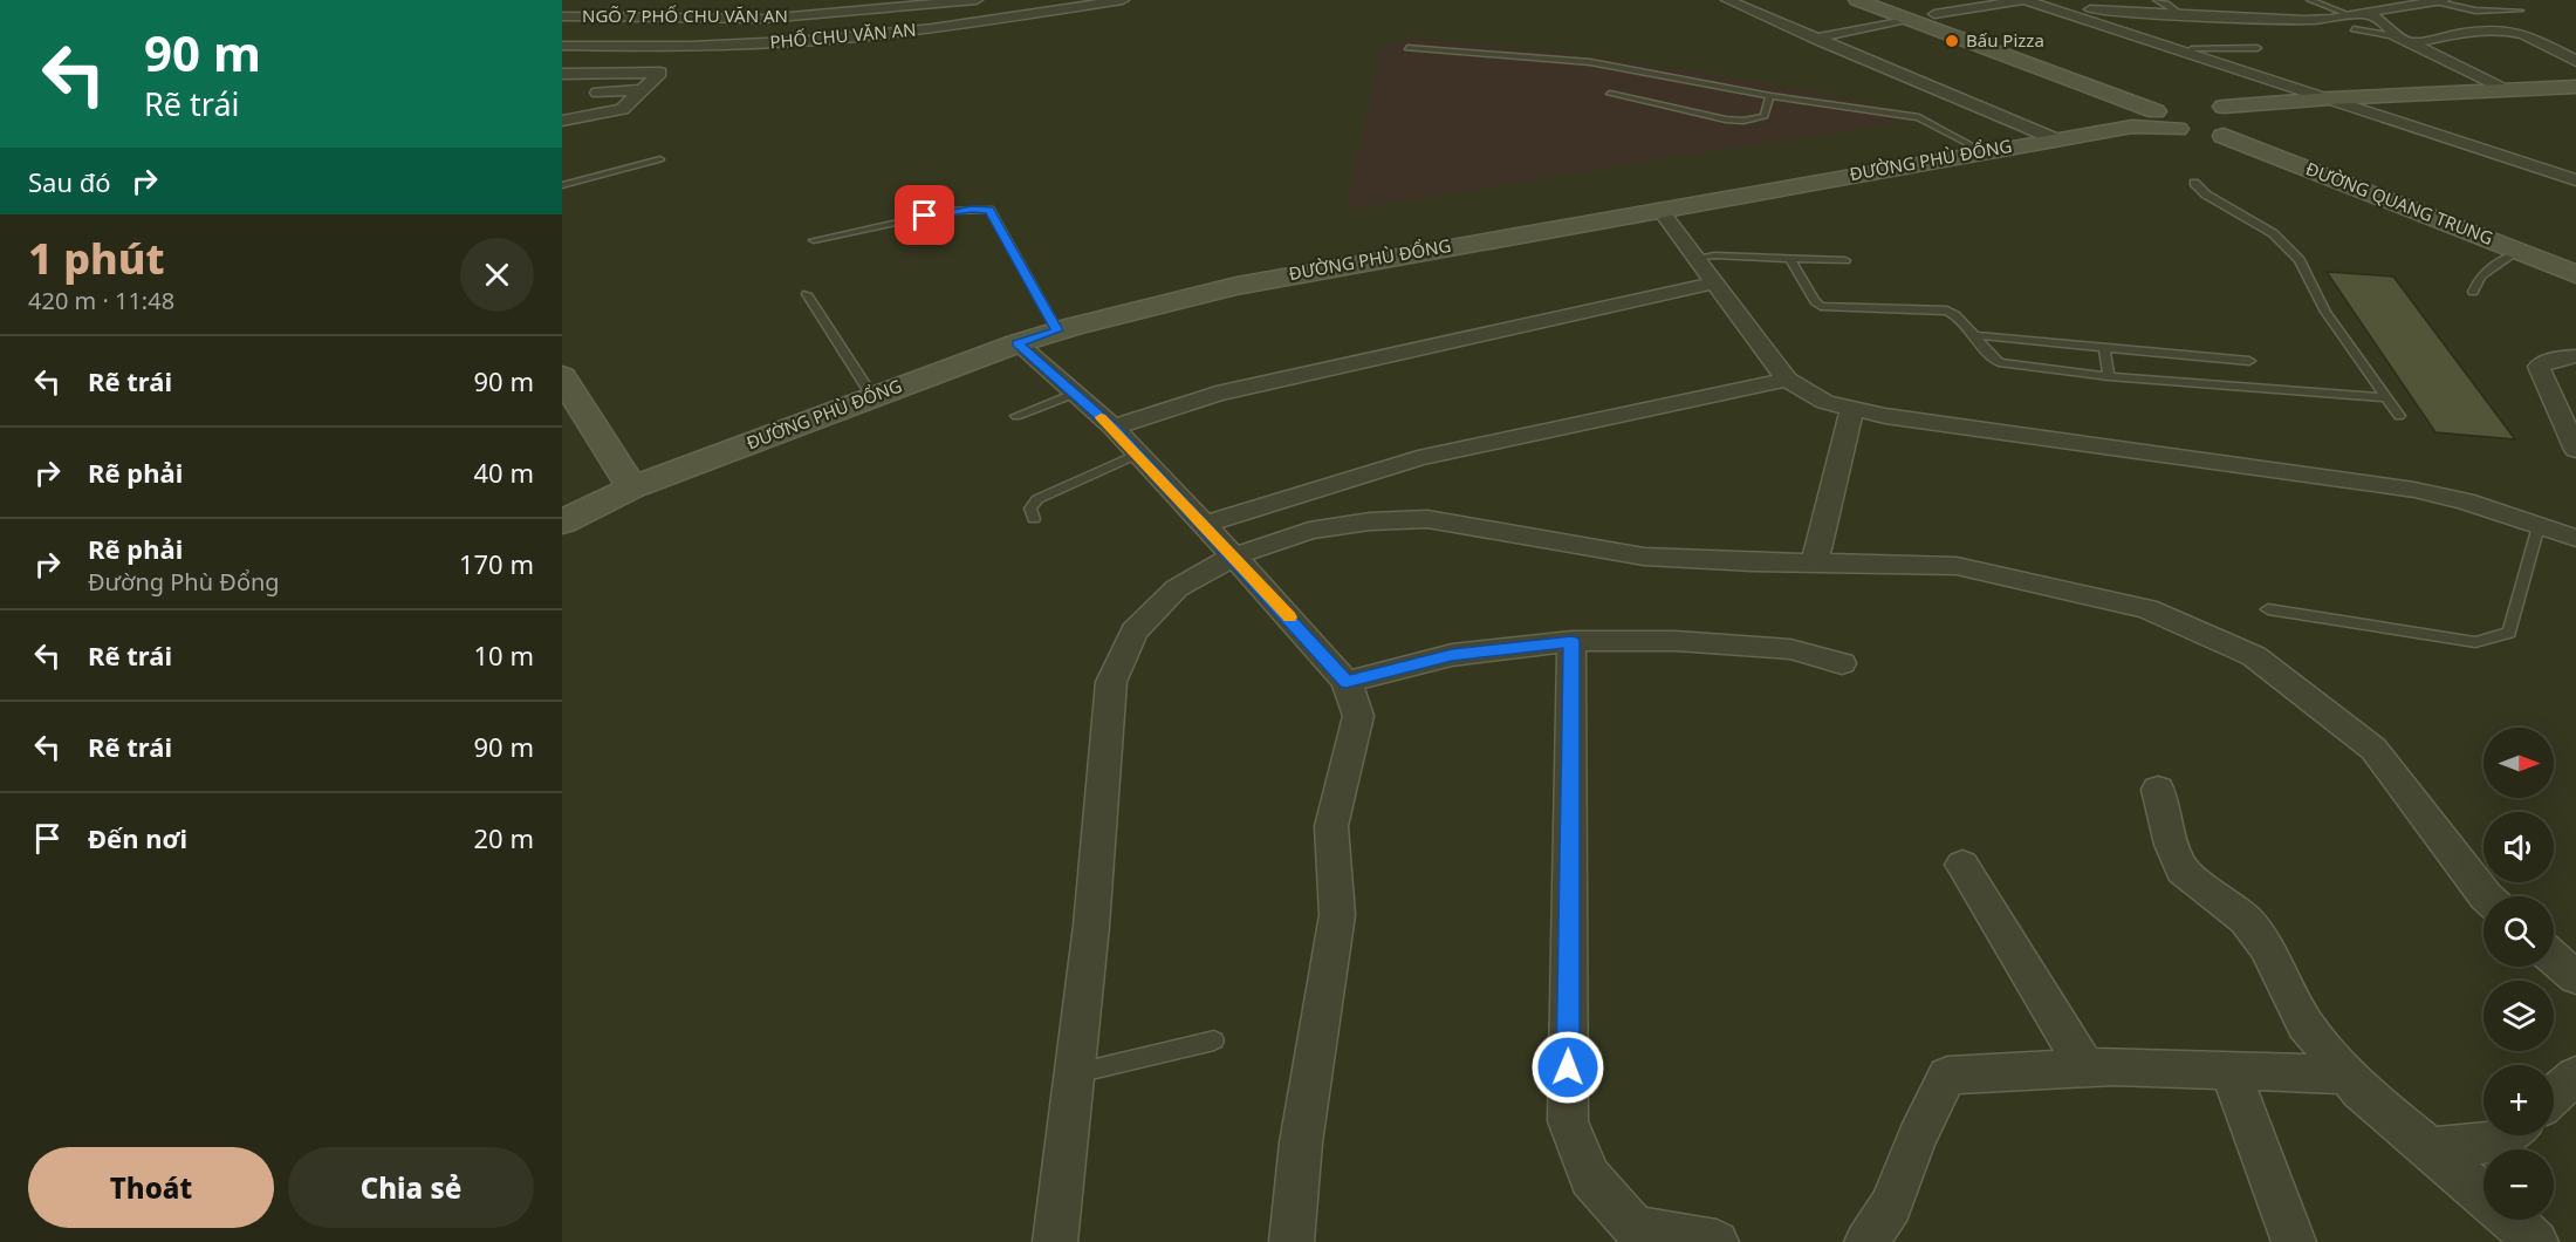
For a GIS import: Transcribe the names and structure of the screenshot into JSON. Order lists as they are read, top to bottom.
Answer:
{
  "streets": {
    "main road": ["ĐƯỜNG PHÙ ĐỔNG", "ĐƯỜNG QUANG TRUNG"],
    "street": ["NGÕ 7 PHỐ CHU VĂN AN", "PHỐ CHU VĂN AN"]
  },
  "crossings": [
    ["ĐƯỜNG PHÙ ĐỔNG", "ĐƯỜNG QUANG TRUNG"]
  ],
  "places": ["Bấu Pizza"],
  "north": "right",
  "page": {
    "turn": ["90 m", "Rẽ trái"],
    "then": "Sau đó",
    "heading": ["1 phút", "420 m · 11:48"],
    "list": [
      {
        "name": "Rẽ trái",
        "value": "90 m"
      },
      {
        "name": "Rẽ phải",
        "value": "40 m"
      },
      {
        "name": "Rẽ phải",
        "note": "Đường Phù Đổng",
        "value": "170 m"
      },
      {
        "name": "Rẽ trái",
        "value": "10 m"
      },
      {
        "name": "Rẽ trái",
        "value": "90 m"
      },
      {
        "name": "Đến nơi",
        "value": "20 m"
      }
    ],
    "map_buttons": ["+", "−"],
    "buttons": ["Thoát", "Chia sẻ"]
  }
}
